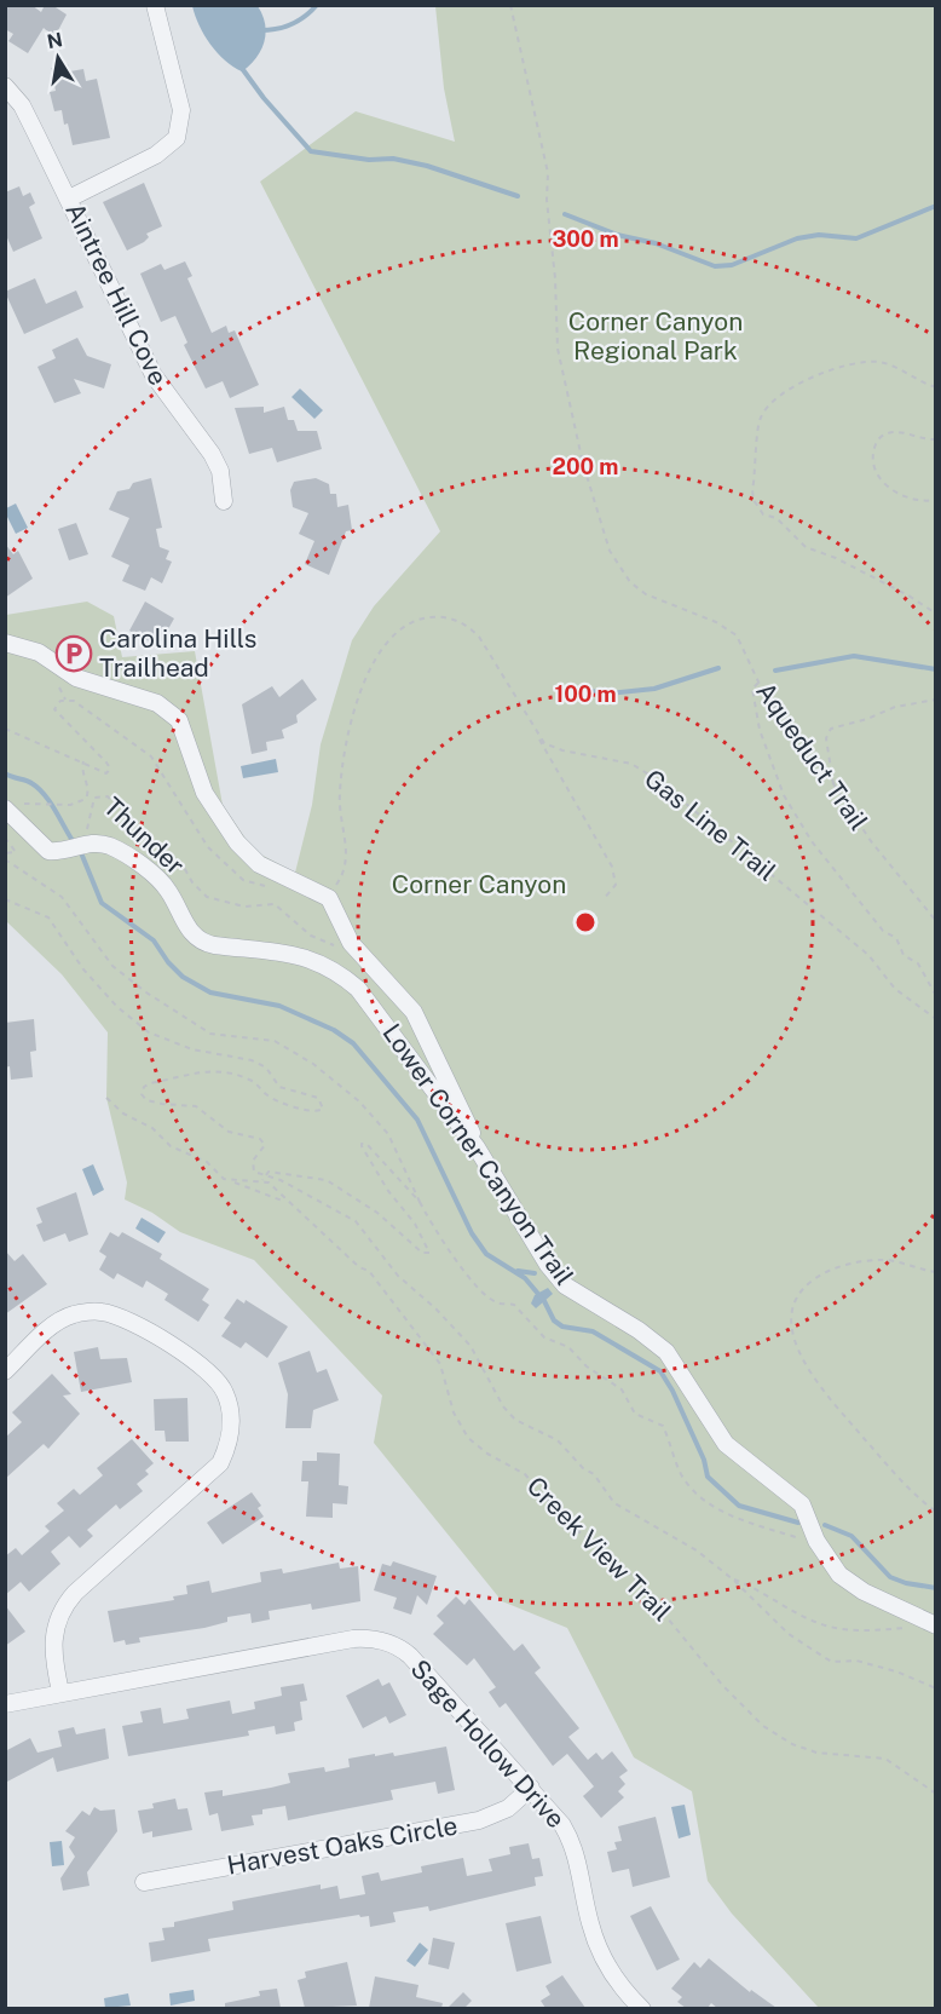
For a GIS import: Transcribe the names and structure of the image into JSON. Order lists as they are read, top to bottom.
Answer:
{
  "streets": {
    "street": [
      "Aintree Hill Cove",
      "Lower Corner Canyon Trail",
      "Sage Hollow Drive",
      "Harvest Oaks Circle"
    ],
    "path": [
      "Aqueduct Trail",
      "Gas Line Trail",
      "Thunder",
      "Creek View Trail"
    ]
  },
  "crossings": [
    ["Thunder", "Lower Corner Canyon Trail"],
    ["Sage Hollow Drive", "Harvest Oaks Circle"]
  ],
  "parks": ["Corner Canyon Regional Park", "Corner Canyon"],
  "places": {
    "parking": ["Carolina Hills Trailhead"]
  },
  "north": "top",
  "rings": ["300 m", "200 m", "100 m"]
}
